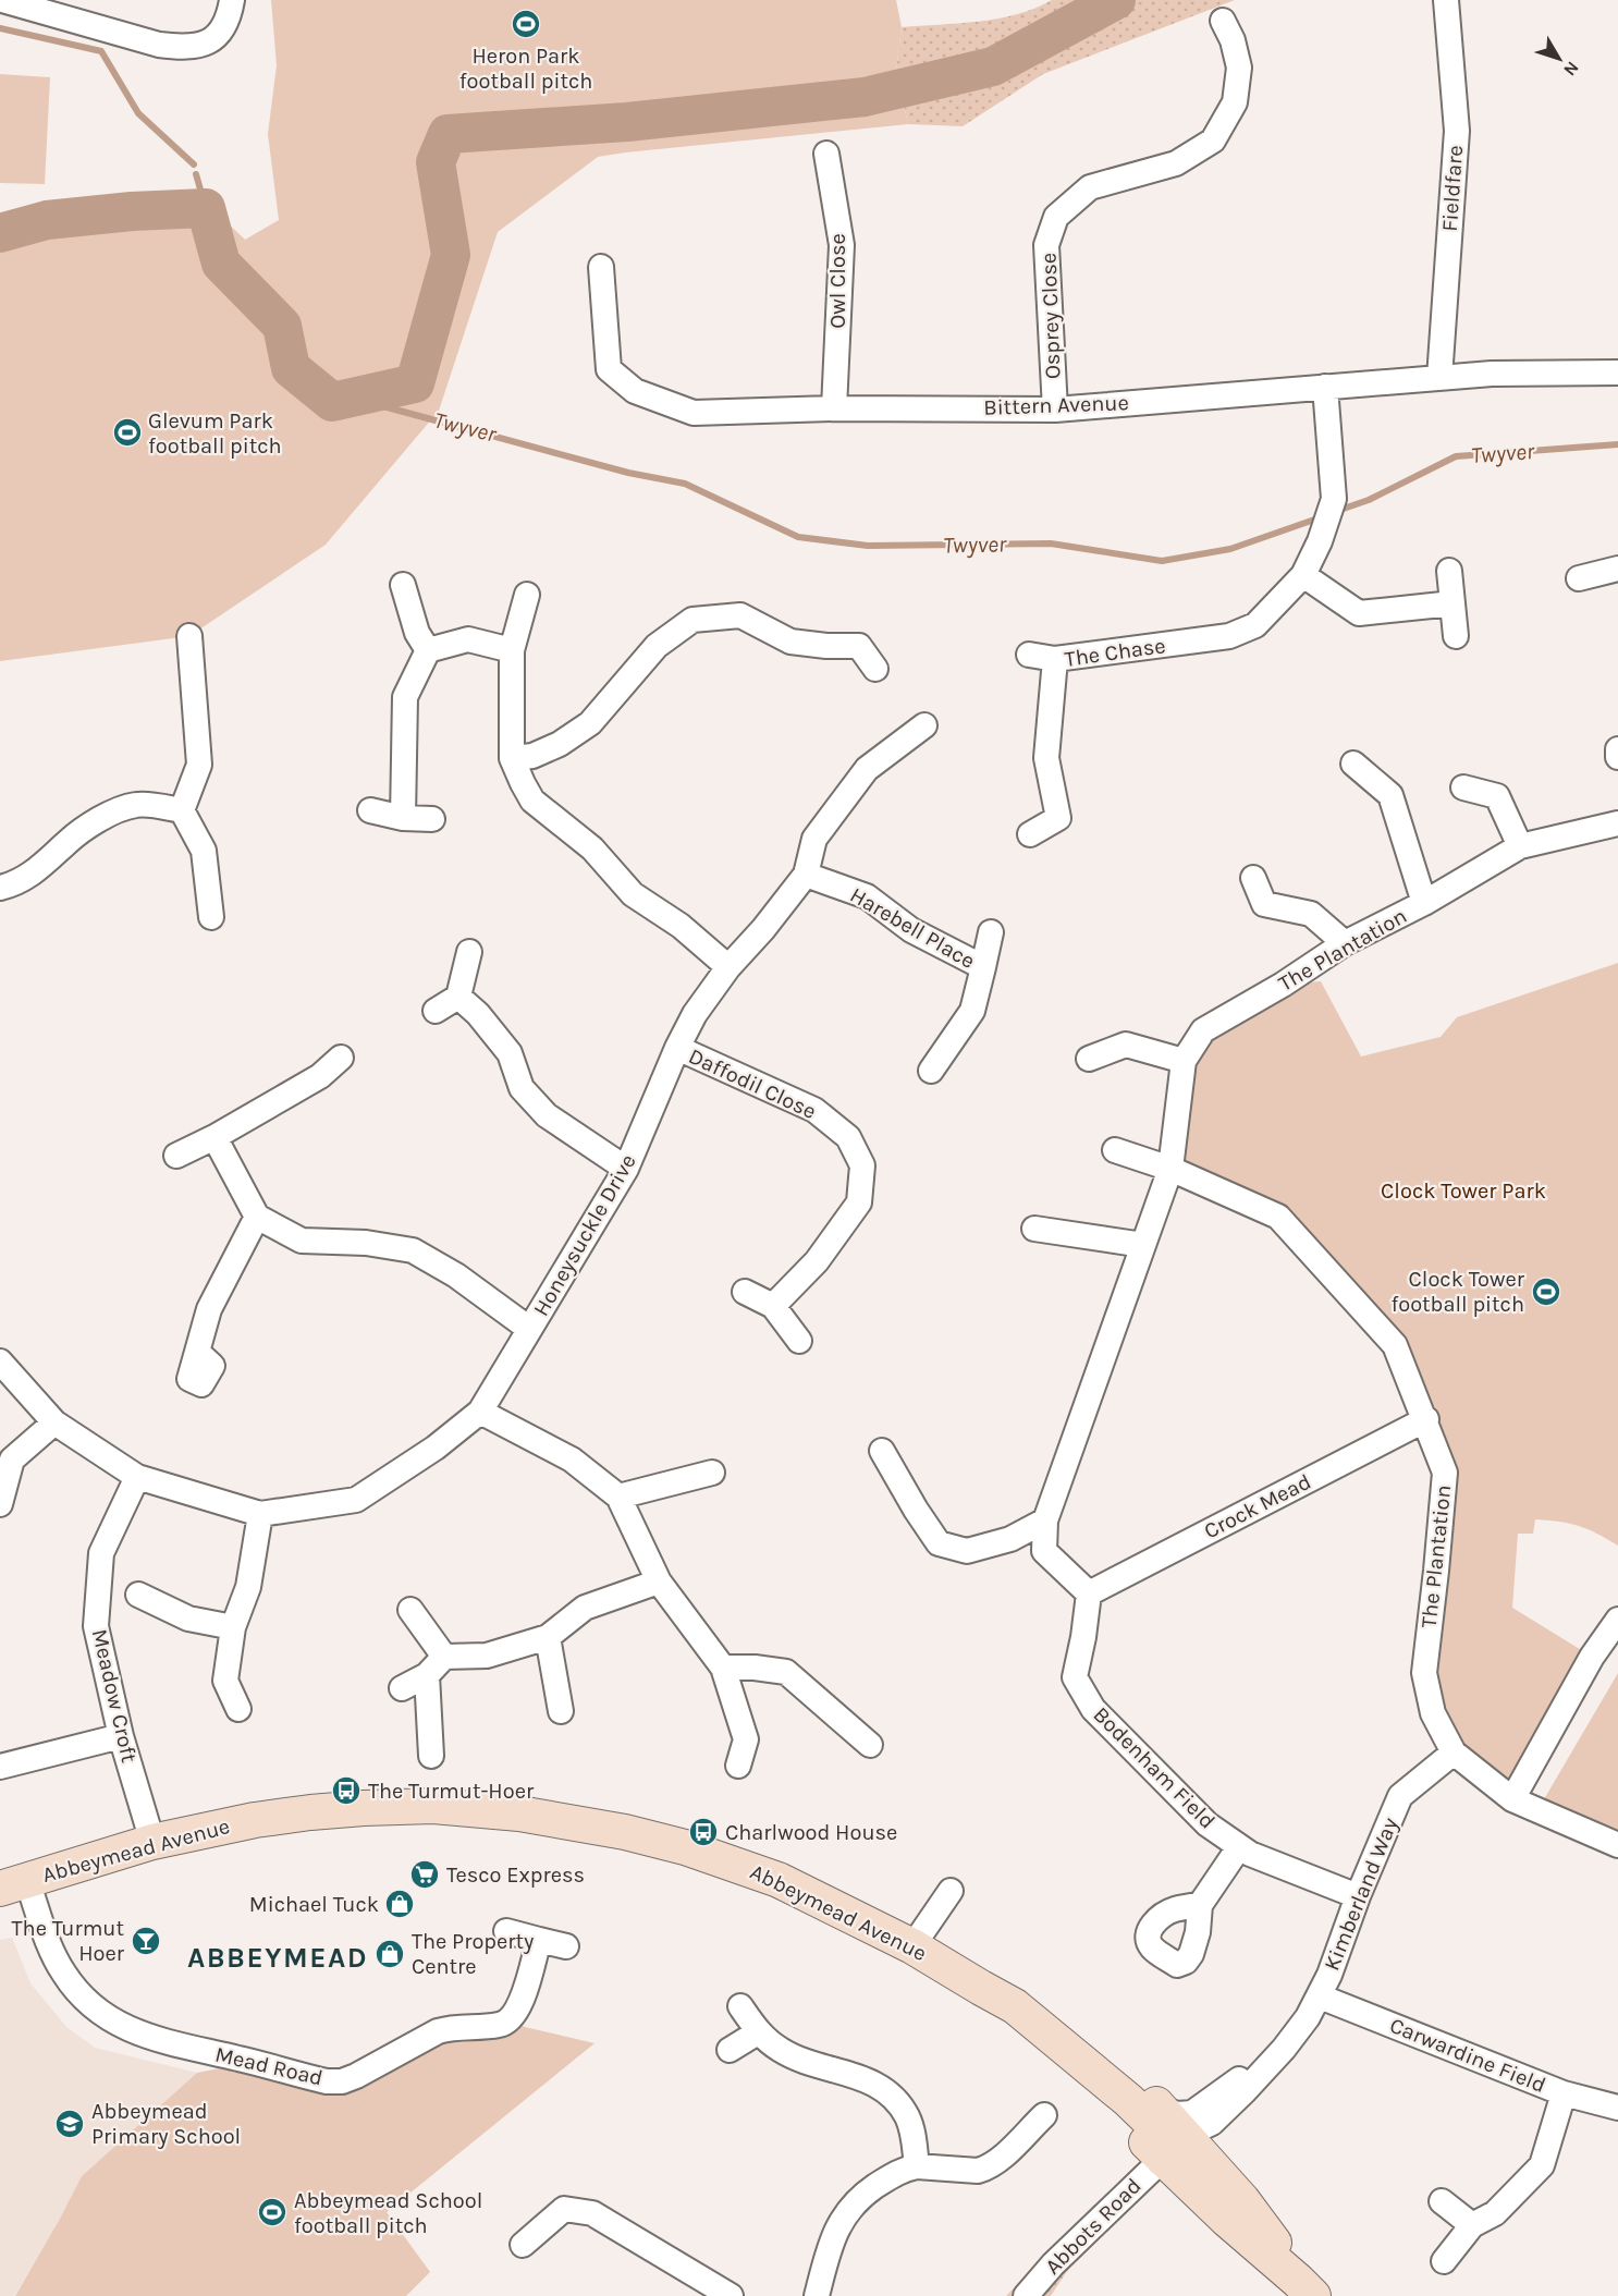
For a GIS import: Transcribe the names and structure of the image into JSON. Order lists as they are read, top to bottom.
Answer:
{
  "streets": {
    "street": [
      "Fieldfare",
      "Owl Close",
      "Osprey Close",
      "Bittern Avenue",
      "The Chase",
      "Harebell Place",
      "The Plantation",
      "Daffodil Close",
      "Honeysuckle Drive",
      "Crock Mead",
      "Meadow Croft",
      "Bodenham Field",
      "Abbeymead Avenue",
      "Kimberland Way",
      "Carwardine Field",
      "Mead Road",
      "Abbots Road"
    ]
  },
  "crossings": [
    ["Fieldfare", "Bittern Avenue"],
    ["Owl Close", "Bittern Avenue"],
    ["Osprey Close", "Bittern Avenue"],
    ["Bittern Avenue", "The Chase"],
    ["Harebell Place", "Honeysuckle Drive"],
    ["The Plantation", "Crock Mead"],
    ["The Plantation", "Bodenham Field"],
    ["The Plantation", "Kimberland Way"],
    ["Daffodil Close", "Honeysuckle Drive"],
    ["Honeysuckle Drive", "Meadow Croft"],
    ["Crock Mead", "Bodenham Field"],
    ["Meadow Croft", "Abbeymead Avenue"],
    ["Bodenham Field", "Kimberland Way"],
    ["Abbeymead Avenue", "Kimberland Way"],
    ["Abbeymead Avenue", "Mead Road"],
    ["Abbeymead Avenue", "Abbots Road"],
    ["Kimberland Way", "Carwardine Field"],
    ["Kimberland Way", "Abbots Road"]
  ],
  "districts": ["ABBEYMEAD"],
  "water": ["Twyver"],
  "parks": ["Clock Tower Park"],
  "places": {
    "sports": [
      "Heron Park football pitch",
      "Glevum Park football pitch",
      "Clock Tower football pitch",
      "Abbeymead School football pitch"
    ],
    "bus stop": ["The Turmut-Hoer", "Charlwood House"],
    "supermarket": ["Tesco Express"],
    "shop": ["Michael Tuck", "The Property Centre"],
    "bar": ["The Turmut Hoer"],
    "school or university": ["Abbeymead Primary School"]
  },
  "north": "bottom right"
}
